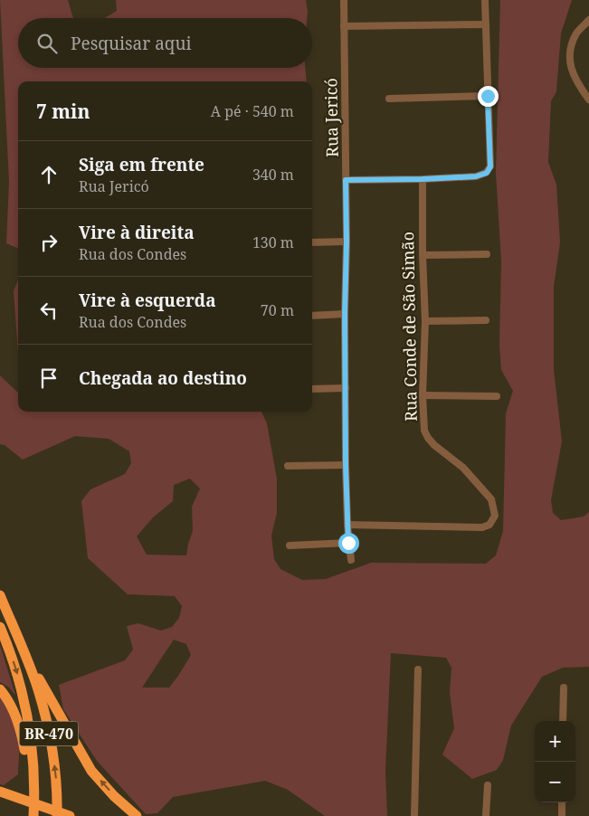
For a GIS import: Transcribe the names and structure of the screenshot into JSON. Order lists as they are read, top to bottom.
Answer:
{
  "streets": {
    "highway": ["BR-470"],
    "street": ["Rua Jericó", "Rua Conde de São Simão"]
  },
  "crossings": [
    ["Rua Jericó", "Rua Conde de São Simão"]
  ],
  "page": {
    "search": "Pesquisar aqui",
    "heading": ["7 min", "A pé · 540 m"],
    "list": [
      ["Siga em frente", "Rua Jericó", "340 m"],
      ["Vire à direita", "Rua dos Condes", "130 m"],
      ["Vire à esquerda", "Rua dos Condes", "70 m"],
      "Chegada ao destino"
    ],
    "map_buttons": ["+", "−"]
  }
}
